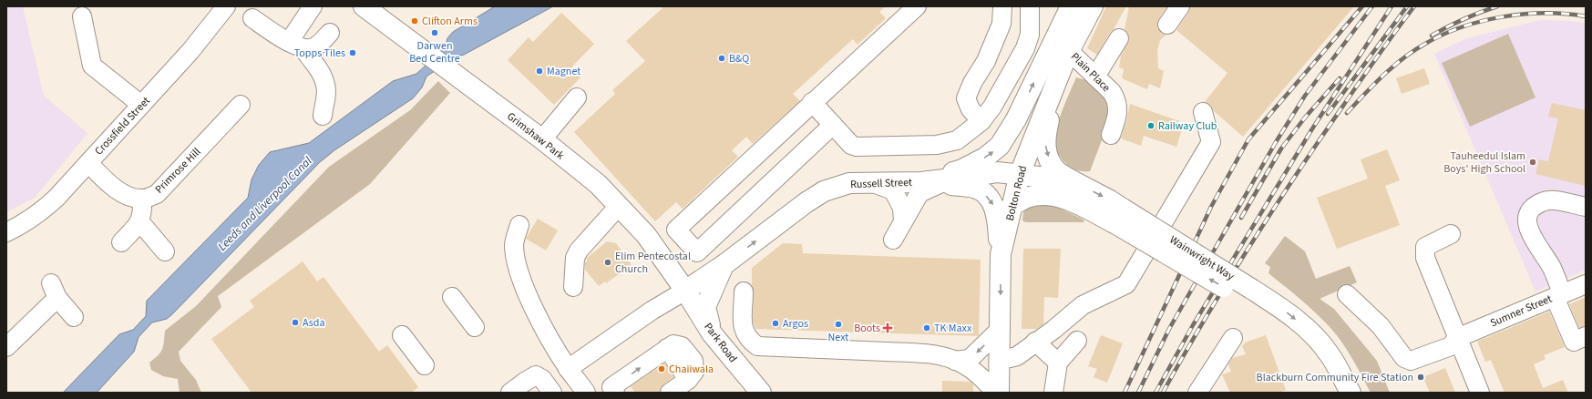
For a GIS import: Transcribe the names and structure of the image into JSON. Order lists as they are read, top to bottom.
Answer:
{
  "streets": {
    "highway": [
      "Grimshaw Park",
      "Russell Street",
      "Bolton Road",
      "Wainwright Way",
      "Park Road"
    ],
    "street": [
      "Plain Place",
      "Crossfield Street",
      "Primrose Hill",
      "Sumner Street"
    ]
  },
  "crossings": [
    ["Plain Place", "Bolton Road"],
    ["Crossfield Street", "Primrose Hill"],
    ["Grimshaw Park", "Russell Street"],
    ["Grimshaw Park", "Park Road"],
    ["Russell Street", "Bolton Road"],
    ["Russell Street", "Wainwright Way"],
    ["Russell Street", "Park Road"],
    ["Bolton Road", "Wainwright Way"]
  ],
  "one_way": ["Russell Street"],
  "water": ["Leeds and Liverpool Canal"],
  "places": {
    "other": [
      "Clifton Arms",
      "Darwen Bed Centre",
      "Topps Tiles",
      "B&Q",
      "Magnet",
      "Railway Club",
      "Tauheedul Islam Boys' High School",
      "Elim Pentecostal Church",
      "Asda",
      "Argos",
      "Next",
      "TK Maxx",
      "Chaiiwala",
      "Blackburn Community Fire Station"
    ],
    "health": ["Boots"]
  }
}
